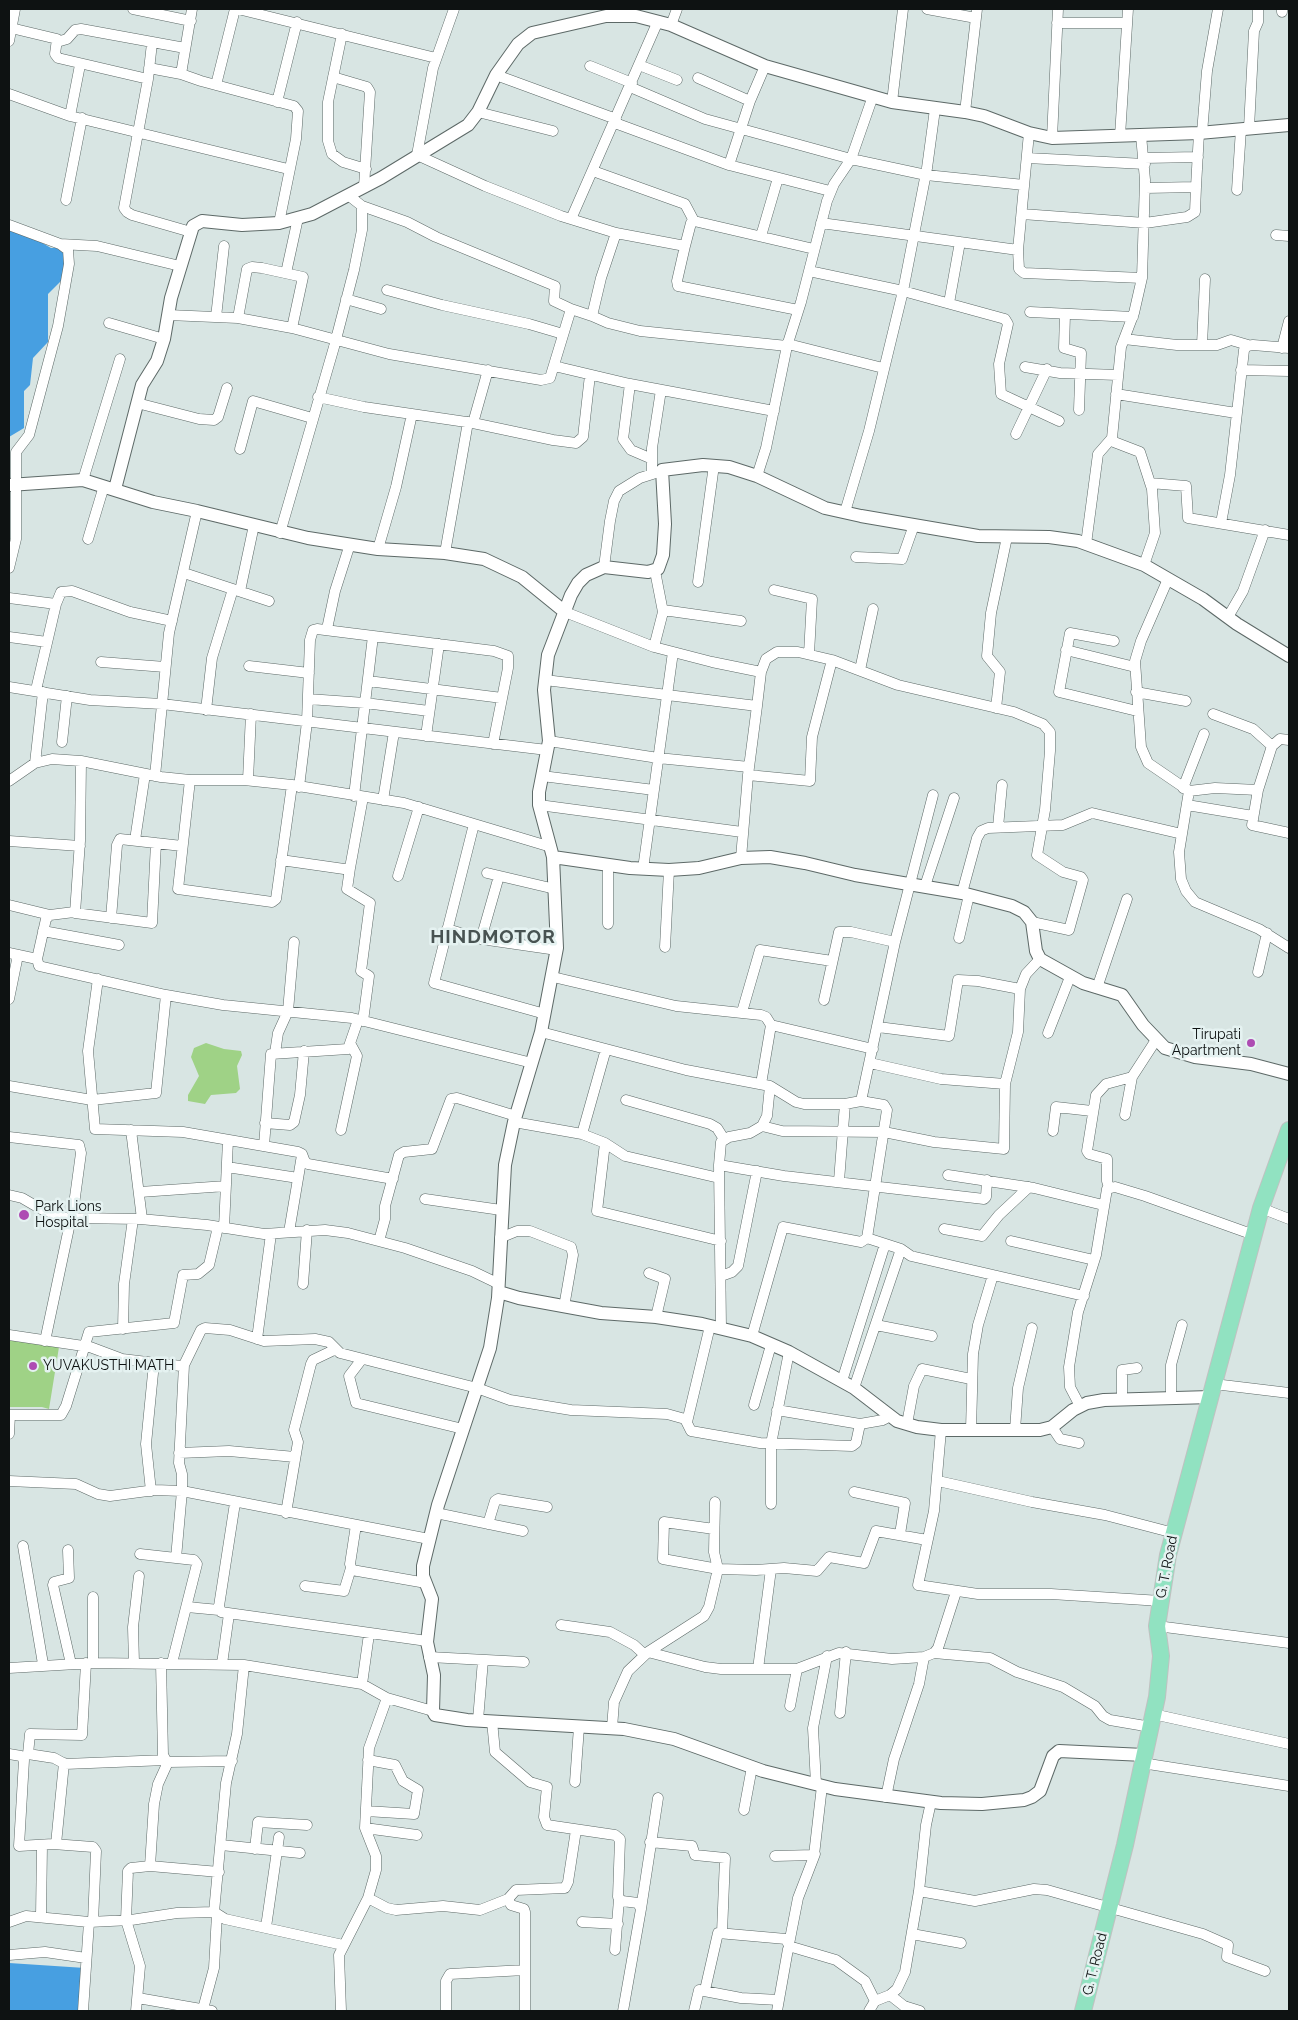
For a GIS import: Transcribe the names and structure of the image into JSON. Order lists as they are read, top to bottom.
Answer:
{
  "streets": {
    "main road": ["G. T. Road"]
  },
  "districts": ["HINDMOTOR"],
  "places": ["Tirupati Apartment", "Park Lions Hospital", "YUVAKUSTHI MATH"]
}
